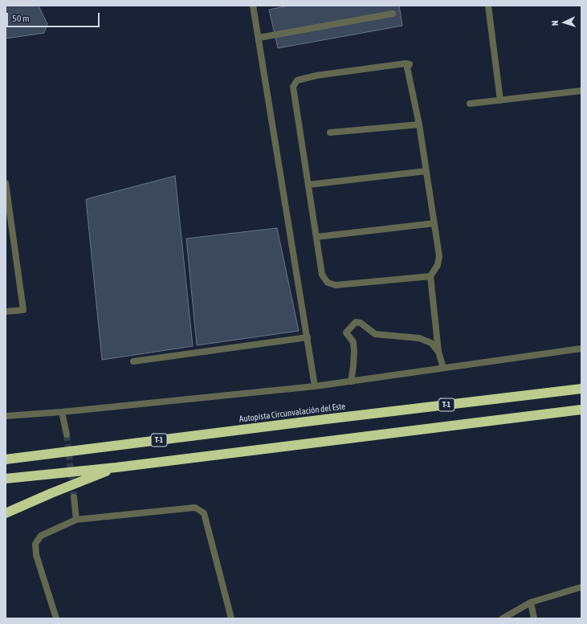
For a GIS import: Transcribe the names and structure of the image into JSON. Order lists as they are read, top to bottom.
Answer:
{
  "streets": {
    "highway": ["T-1", "Autopista Circunvalación del Este"]
  },
  "scale_bar": "50 m",
  "north": "left"
}
